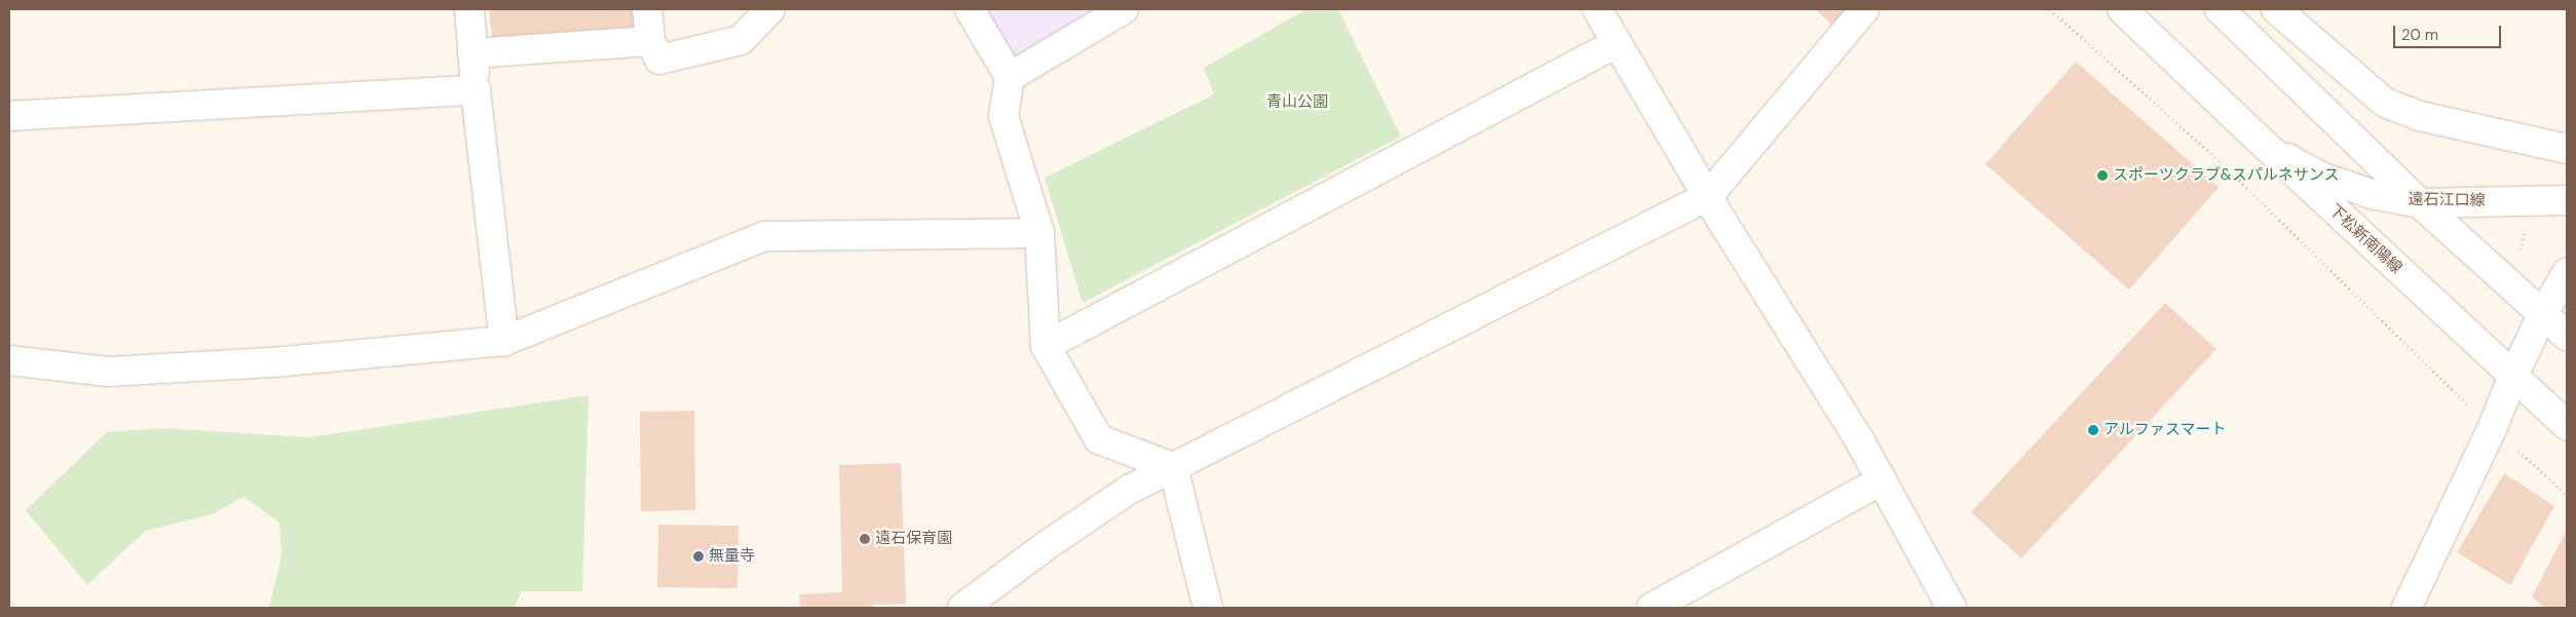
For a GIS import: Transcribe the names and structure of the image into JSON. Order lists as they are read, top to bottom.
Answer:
{
  "streets": {
    "street": ["遠石江口線", "下松新南陽線"]
  },
  "crossings": [
    ["遠石江口線", "下松新南陽線"]
  ],
  "parks": ["青山公園"],
  "places": [
    "スポーツクラブ&スパルネサンス",
    "アルファスマート",
    "遠石保育園",
    "無量寺"
  ],
  "scale_bar": "20 m"
}
